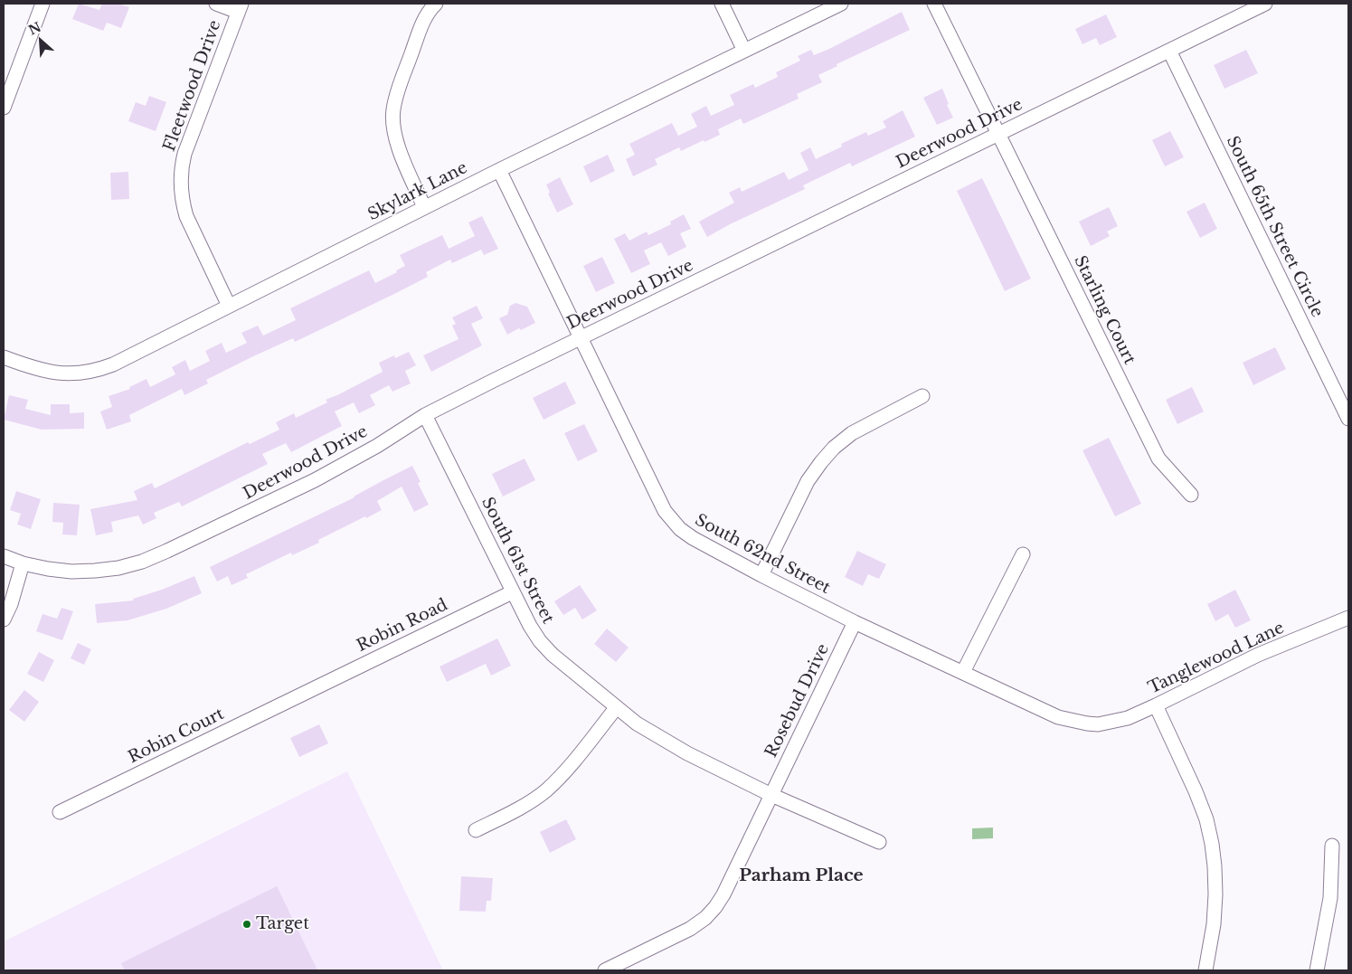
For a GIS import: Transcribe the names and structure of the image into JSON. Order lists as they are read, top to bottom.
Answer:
{
  "streets": {
    "street": [
      "Fleetwood Drive",
      "Deerwood Drive",
      "Skylark Lane",
      "South 65th Street Circle",
      "Starling Court",
      "South 62nd Street",
      "South 61st Street",
      "Robin Road",
      "Tanglewood Lane",
      "Rosebud Drive",
      "Robin Court"
    ]
  },
  "crossings": [
    ["Fleetwood Drive", "Skylark Lane"],
    ["Deerwood Drive", "South 65th Street Circle"],
    ["Deerwood Drive", "Starling Court"],
    ["Deerwood Drive", "South 62nd Street"],
    ["Deerwood Drive", "South 61st Street"],
    ["Skylark Lane", "South 62nd Street"],
    ["South 62nd Street", "Tanglewood Lane"],
    ["South 62nd Street", "Rosebud Drive"],
    ["South 61st Street", "Robin Road"],
    ["South 61st Street", "Rosebud Drive"],
    ["Robin Road", "Robin Court"]
  ],
  "districts": ["Parham Place"],
  "places": ["Target"],
  "north": "top left"
}
